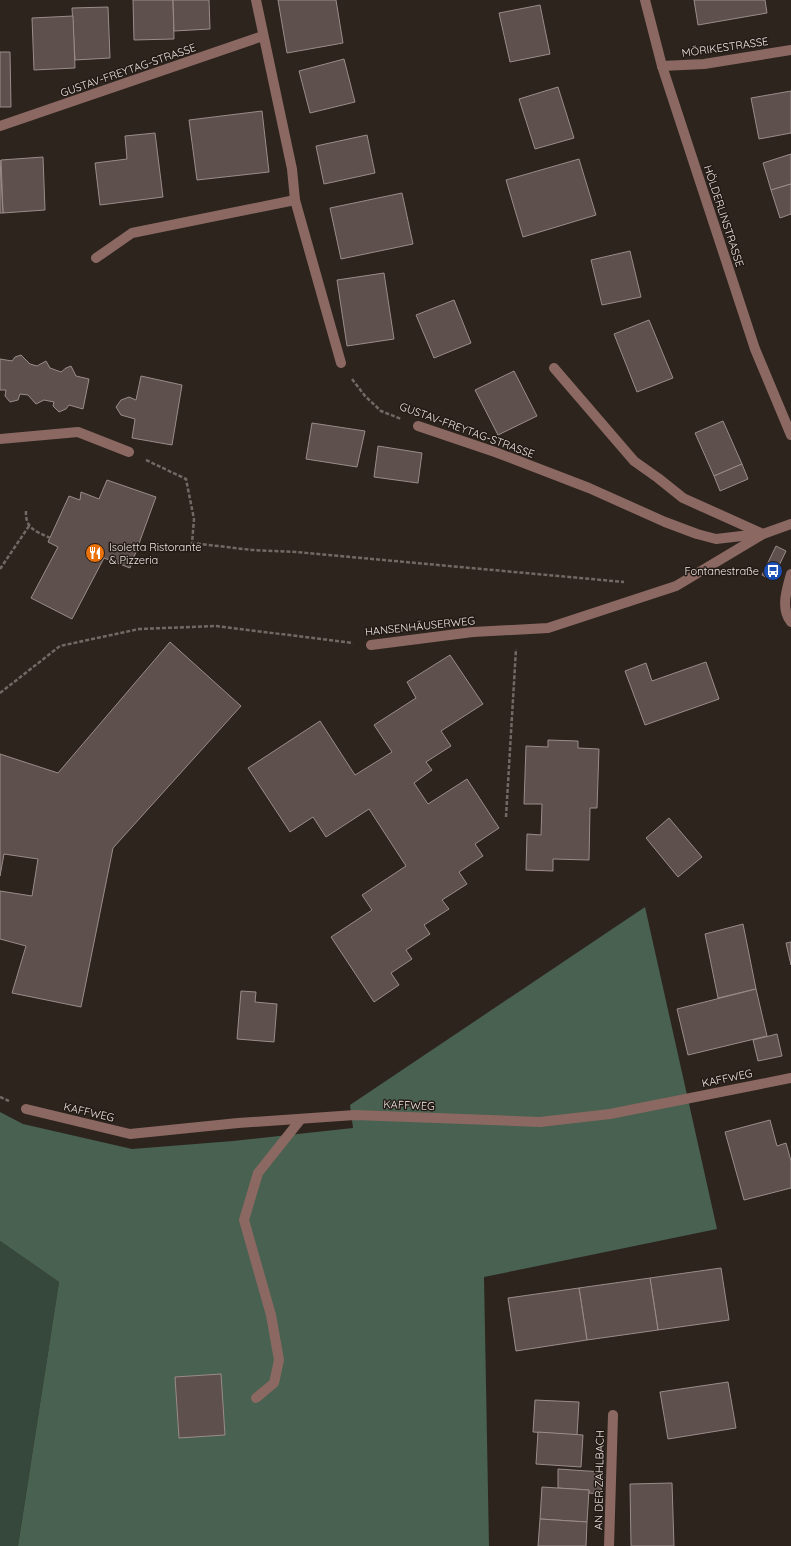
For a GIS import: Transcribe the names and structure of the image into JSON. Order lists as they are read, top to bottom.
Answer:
{
  "streets": {
    "street": [
      "MÖRIKESTRASSE",
      "GUSTAV-FREYTAG-STRASSE",
      "HÖLDERLINSTRASSE",
      "HANSENHÄUSERWEG",
      "KAFFWEG",
      "AN DER ZAHLBACH"
    ]
  },
  "crossings": [
    ["MÖRIKESTRASSE", "HÖLDERLINSTRASSE"],
    ["GUSTAV-FREYTAG-STRASSE", "HANSENHÄUSERWEG"]
  ],
  "places": {
    "restaurant": ["Isoletta Ristorante & Pizzeria"],
    "bus stop": ["Fontanestraße"]
  }
}
